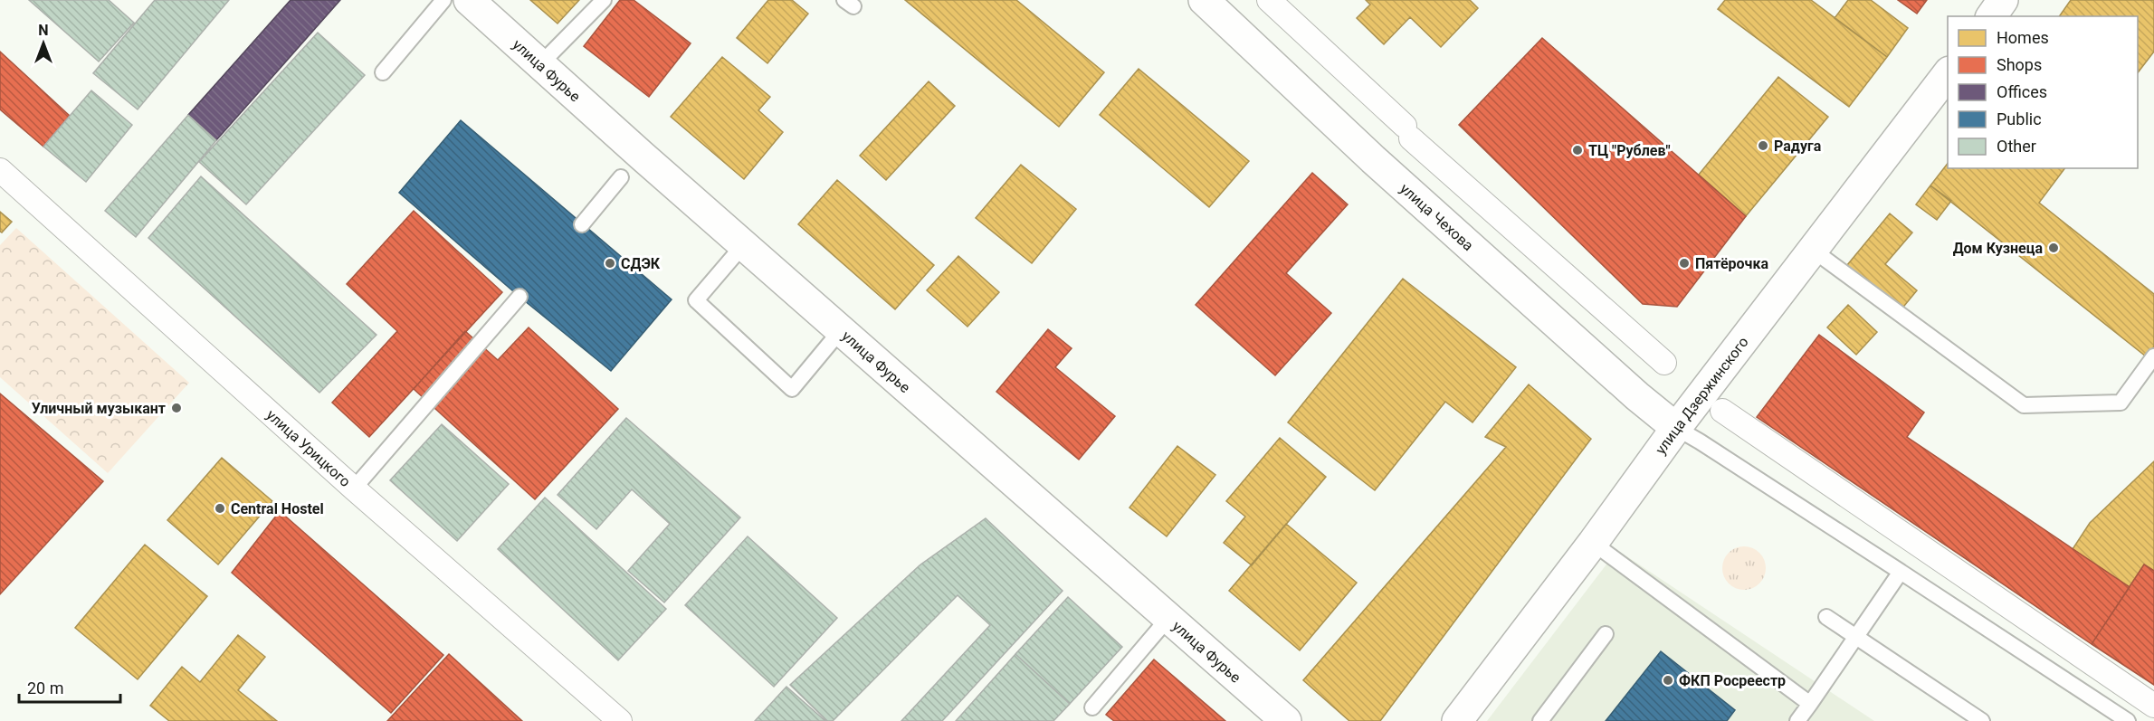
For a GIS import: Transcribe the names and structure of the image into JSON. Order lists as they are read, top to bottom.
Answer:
{
  "streets": {
    "street": [
      "улица Фурье",
      "улица Чехова",
      "улица Дзержинского",
      "улица Урицкого"
    ]
  },
  "crossings": [
    ["улица Чехова", "улица Дзержинского"]
  ],
  "places": [
    "Радуга",
    "ТЦ \"Рублев\"",
    "Дом Кузнеца",
    "СДЭК",
    "Пятёрочка",
    "Уличный музыкант",
    "Central Hostel",
    "ФКП Росреестр"
  ],
  "legend": [
    "Homes",
    "Shops",
    "Offices",
    "Public",
    "Other"
  ],
  "scale_bar": "20 m",
  "north": "top"
}
